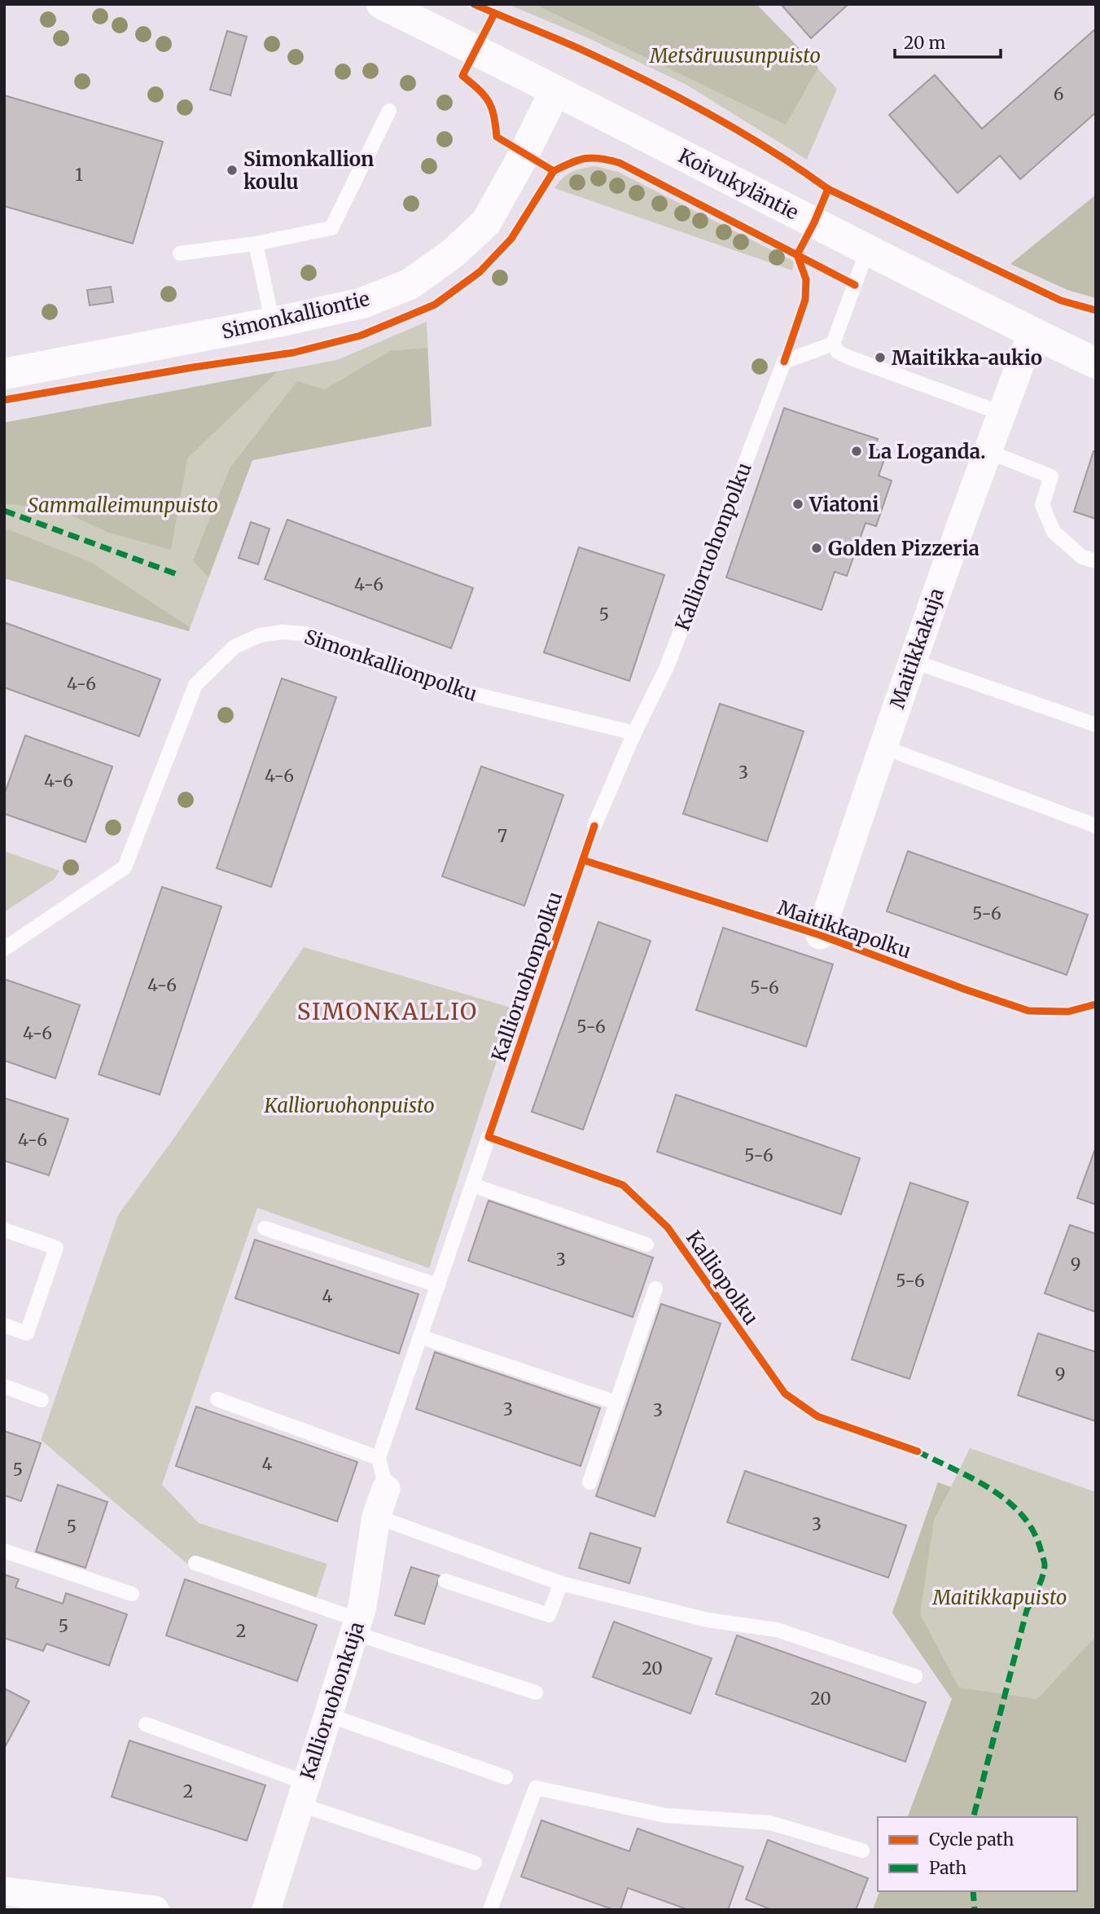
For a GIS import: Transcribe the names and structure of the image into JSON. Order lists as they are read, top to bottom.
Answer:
{
  "streets": {
    "main road": ["Koivukyläntie", "Simonkalliontie"],
    "street": ["Maitikkakuja", "Kallioruohonkuja"],
    "lane": ["Kallioruohonpolku", "Simonkallionpolku"],
    "cycle path": ["Maitikkapolku", "Kalliopolku"]
  },
  "crossings": [
    ["Koivukyläntie", "Simonkalliontie"],
    ["Koivukyläntie", "Maitikkakuja"],
    ["Kallioruohonpolku", "Simonkallionpolku"]
  ],
  "districts": ["SIMONKALLIO"],
  "parks": [
    "Metsäruusunpuisto",
    "Sammalleimunpuisto",
    "Kallioruohonpuisto",
    "Maitikkapuisto"
  ],
  "places": [
    "Simonkallion koulu",
    "Maitikka-aukio",
    "La Loganda.",
    "Viatoni",
    "Golden Pizzeria"
  ],
  "house_numbers": [
    "6",
    "1",
    "4-6",
    "5",
    "4-6",
    "3",
    "4-6",
    "4-6",
    "7",
    "5-6",
    "4-6",
    "5-6",
    "5-6",
    "4-6",
    "4-6",
    "5-6",
    "3",
    "9",
    "5-6",
    "4",
    "9",
    "3",
    "3",
    "4",
    "5",
    "3",
    "5",
    "5",
    "2",
    "20",
    "20",
    "2"
  ],
  "legend": ["Cycle path", "Path"],
  "scale_bar": "20 m"
}
